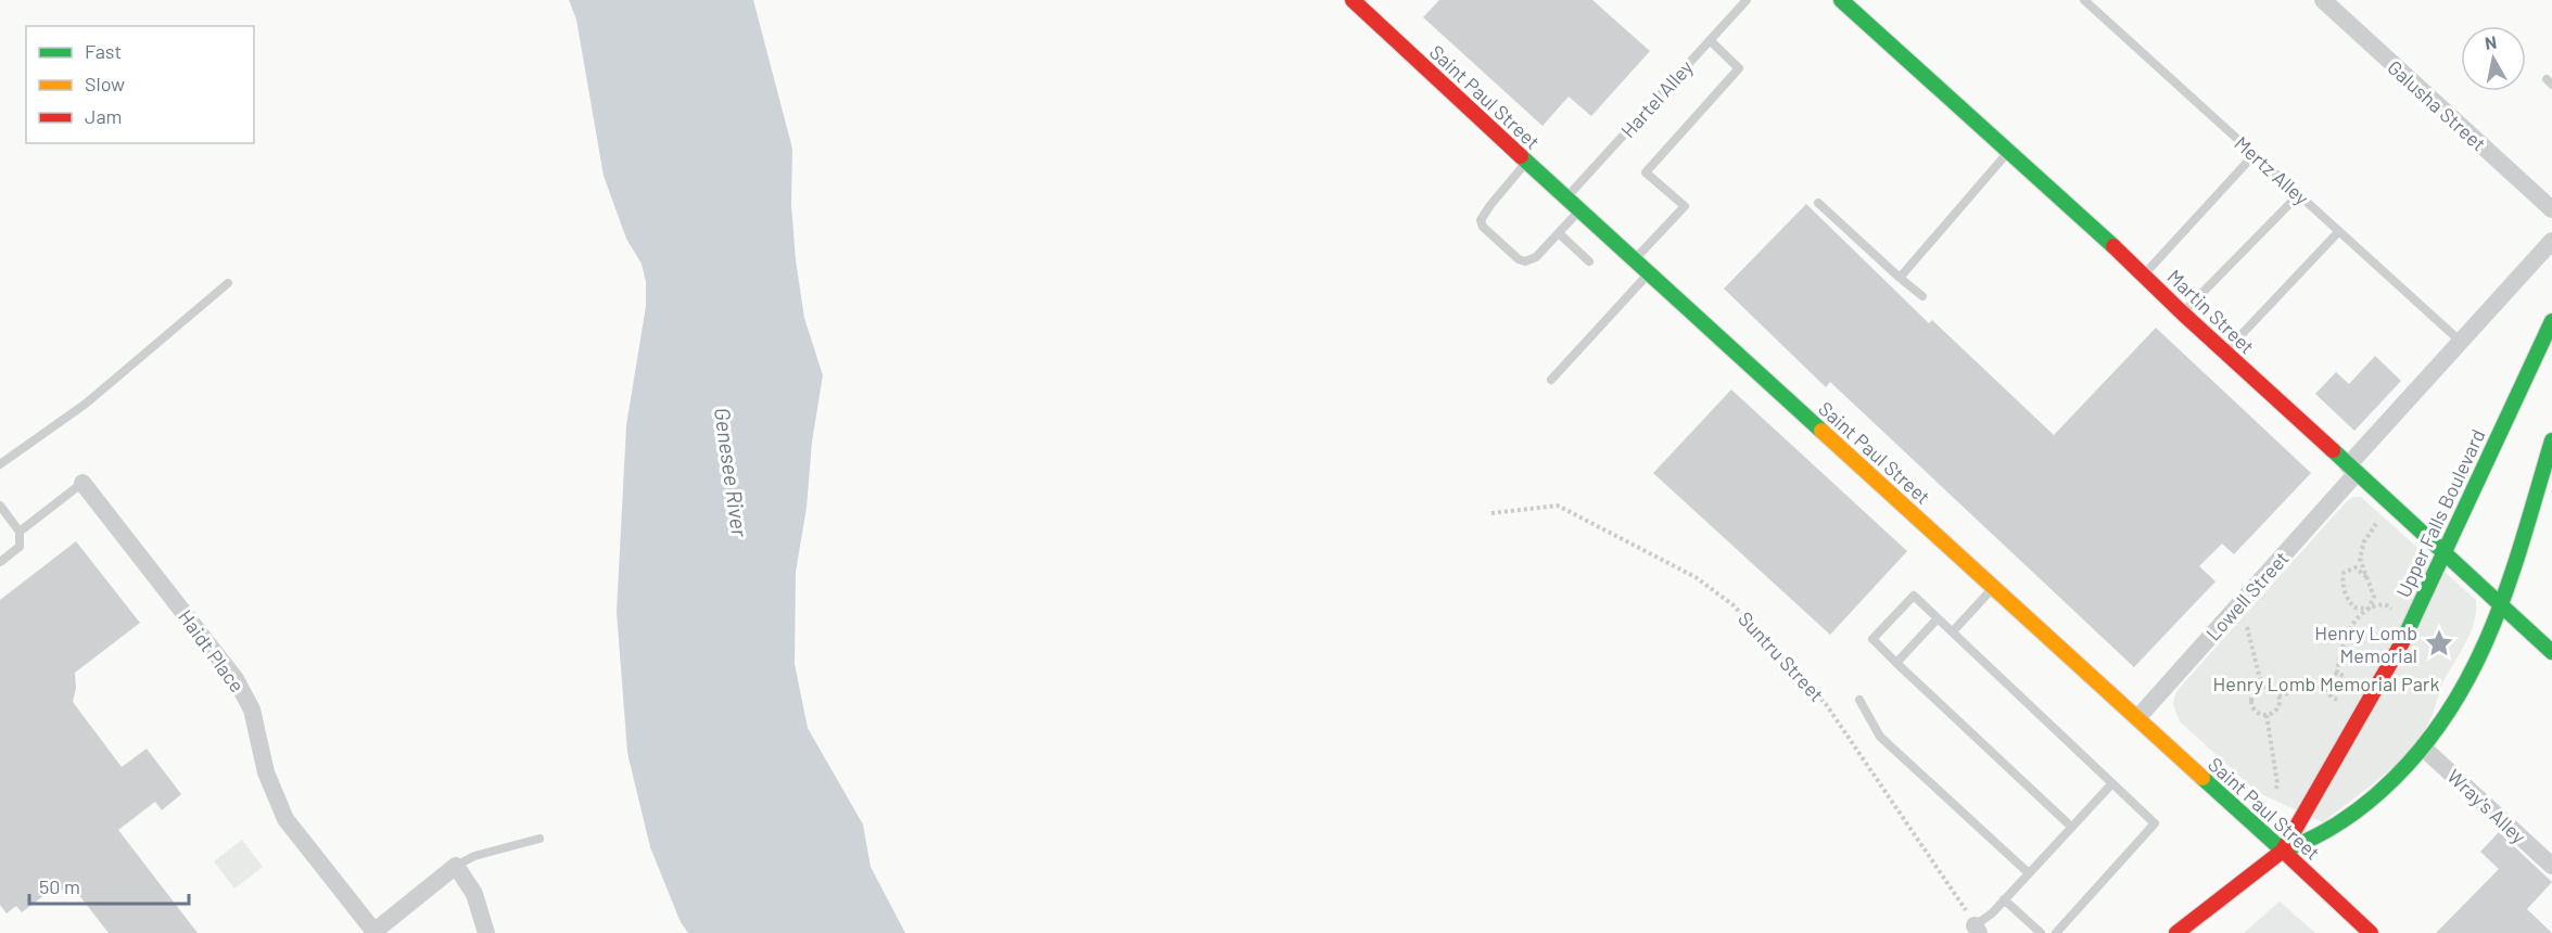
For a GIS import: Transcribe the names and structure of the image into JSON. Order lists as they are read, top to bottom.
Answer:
{
  "streets": {
    "main road": ["Saint Paul Street", "Martin Street", "Upper Falls Boulevard"],
    "street": [
      "Galusha Street",
      "Lowell Street",
      "Haidt Place",
      "Wray's Alley"
    ],
    "lane": ["Hartel Alley", "Mertz Alley"],
    "path": ["Suntru Street"]
  },
  "crossings": [
    ["Saint Paul Street", "Hartel Alley"],
    ["Saint Paul Street", "Upper Falls Boulevard"],
    ["Saint Paul Street", "Lowell Street"],
    ["Mertz Alley", "Lowell Street"],
    ["Martin Street", "Upper Falls Boulevard"],
    ["Martin Street", "Lowell Street"]
  ],
  "water": ["Genesee River"],
  "parks": ["Henry Lomb Memorial Park"],
  "places": {
    "place": ["Henry Lomb Memorial"]
  },
  "legend": ["Fast", "Slow", "Jam"],
  "scale_bar": "50 m",
  "north": "top"
}
